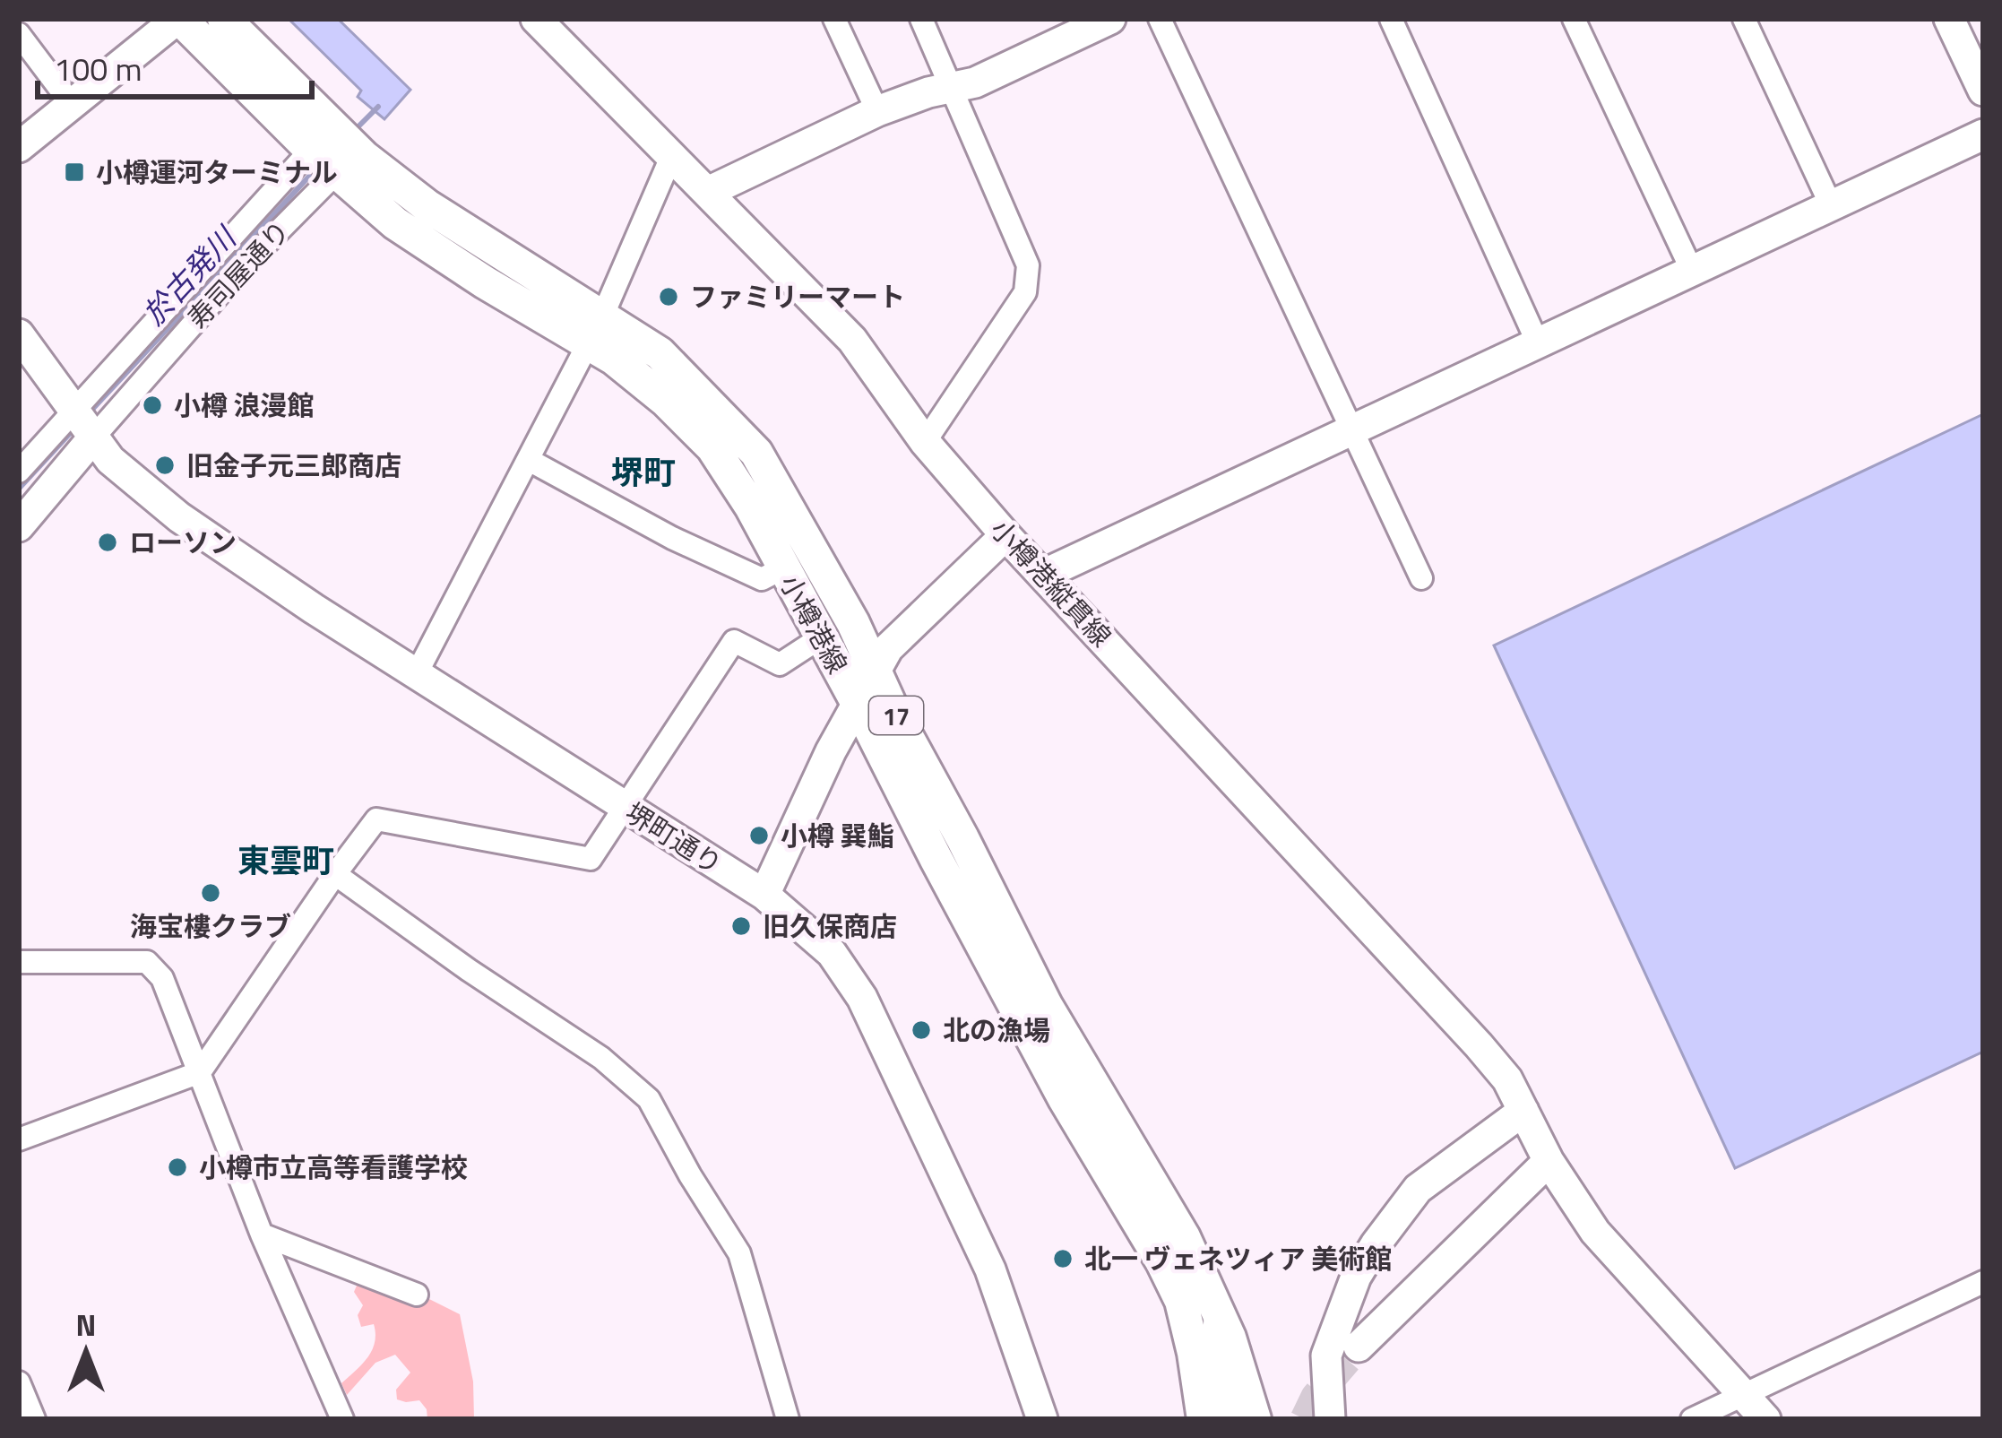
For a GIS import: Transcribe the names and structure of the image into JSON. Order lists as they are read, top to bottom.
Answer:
{
  "streets": {
    "main road": ["小樽港線", "17"],
    "street": ["寿司屋通り", "小樽港縦貫線", "堺町通り"]
  },
  "crossings": [
    ["寿司屋通り", "小樽港線"],
    ["寿司屋通り", "堺町通り"]
  ],
  "districts": ["堺町", "東雲町"],
  "water": ["於古発川"],
  "places": {
    "transit": ["小樽運河ターミナル"],
    "other": [
      "ファミリーマート",
      "小樽 浪漫館",
      "旧金子元三郎商店",
      "ローソン",
      "小樽 巽鮨",
      "海宝樓クラブ",
      "旧久保商店",
      "北の漁場",
      "小樽市立高等看護学校",
      "北一 ヴェネツィア 美術館"
    ]
  },
  "scale_bar": "100 m",
  "north": "top"
}
